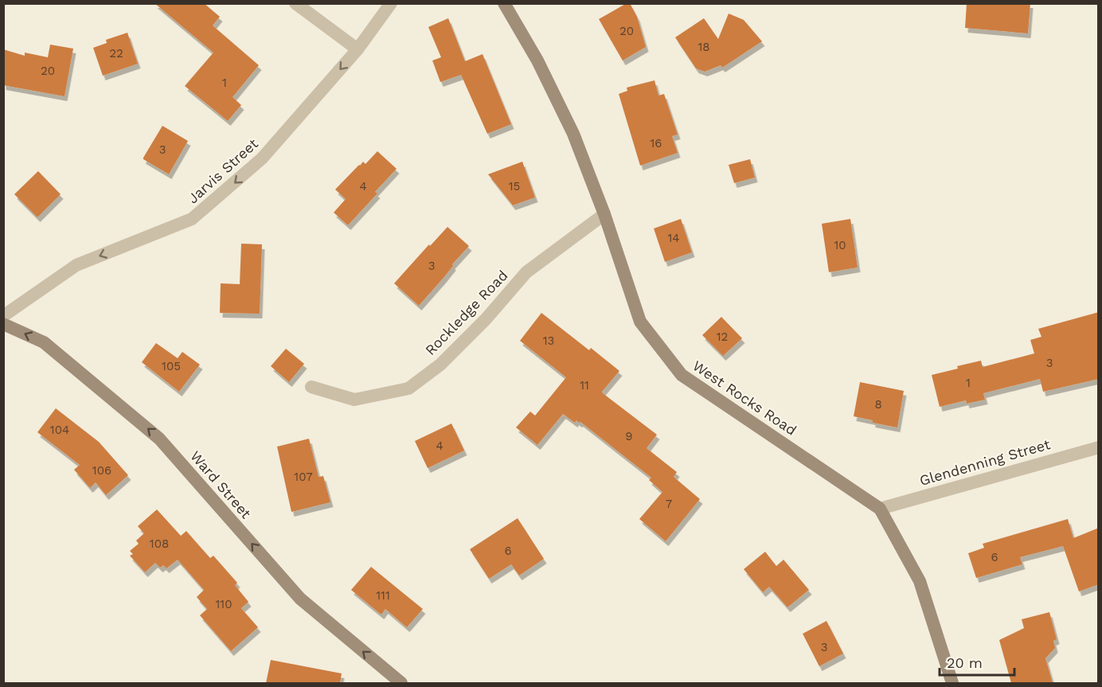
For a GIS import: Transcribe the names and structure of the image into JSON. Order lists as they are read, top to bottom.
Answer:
{
  "streets": {
    "main road": ["West Rocks Road", "Ward Street"],
    "street": ["Jarvis Street", "Rockledge Road", "Glendenning Street"]
  },
  "crossings": [
    ["Rockledge Road", "West Rocks Road"],
    ["West Rocks Road", "Glendenning Street"]
  ],
  "one_way": ["Jarvis Street", "Ward Street"],
  "house_numbers": [
    "20",
    "18",
    "22",
    "20",
    "1",
    "16",
    "3",
    "4",
    "15",
    "14",
    "10",
    "3",
    "12",
    "13",
    "3",
    "105",
    "1",
    "11",
    "8",
    "104",
    "9",
    "4",
    "106",
    "107",
    "7",
    "108",
    "6",
    "6",
    "111",
    "110",
    "3"
  ],
  "scale_bar": "20 m"
}
